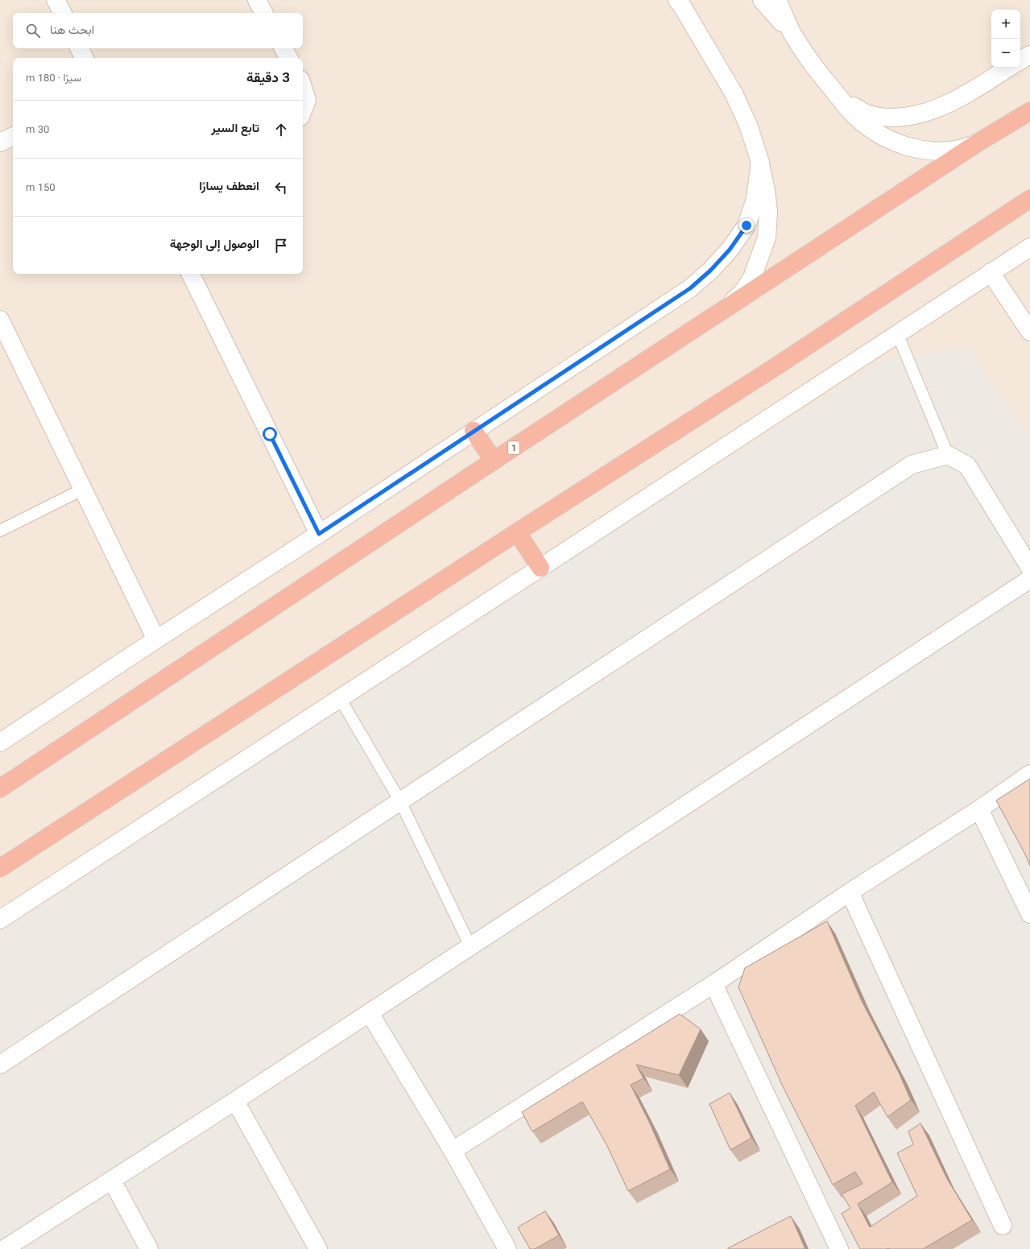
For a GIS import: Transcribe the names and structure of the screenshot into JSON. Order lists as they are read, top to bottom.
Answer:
{
  "streets": {
    "highway": ["1"]
  },
  "page": {
    "map_buttons": ["+", "−"],
    "search": "ابحث هنا",
    "heading": ["3 دقيقة", "سيرًا · 180 m"],
    "list": [
      ["تابع السير", "30 m"],
      ["انعطف يسارًا", "150 m"],
      "الوصول إلى الوجهة"
    ]
  }
}
